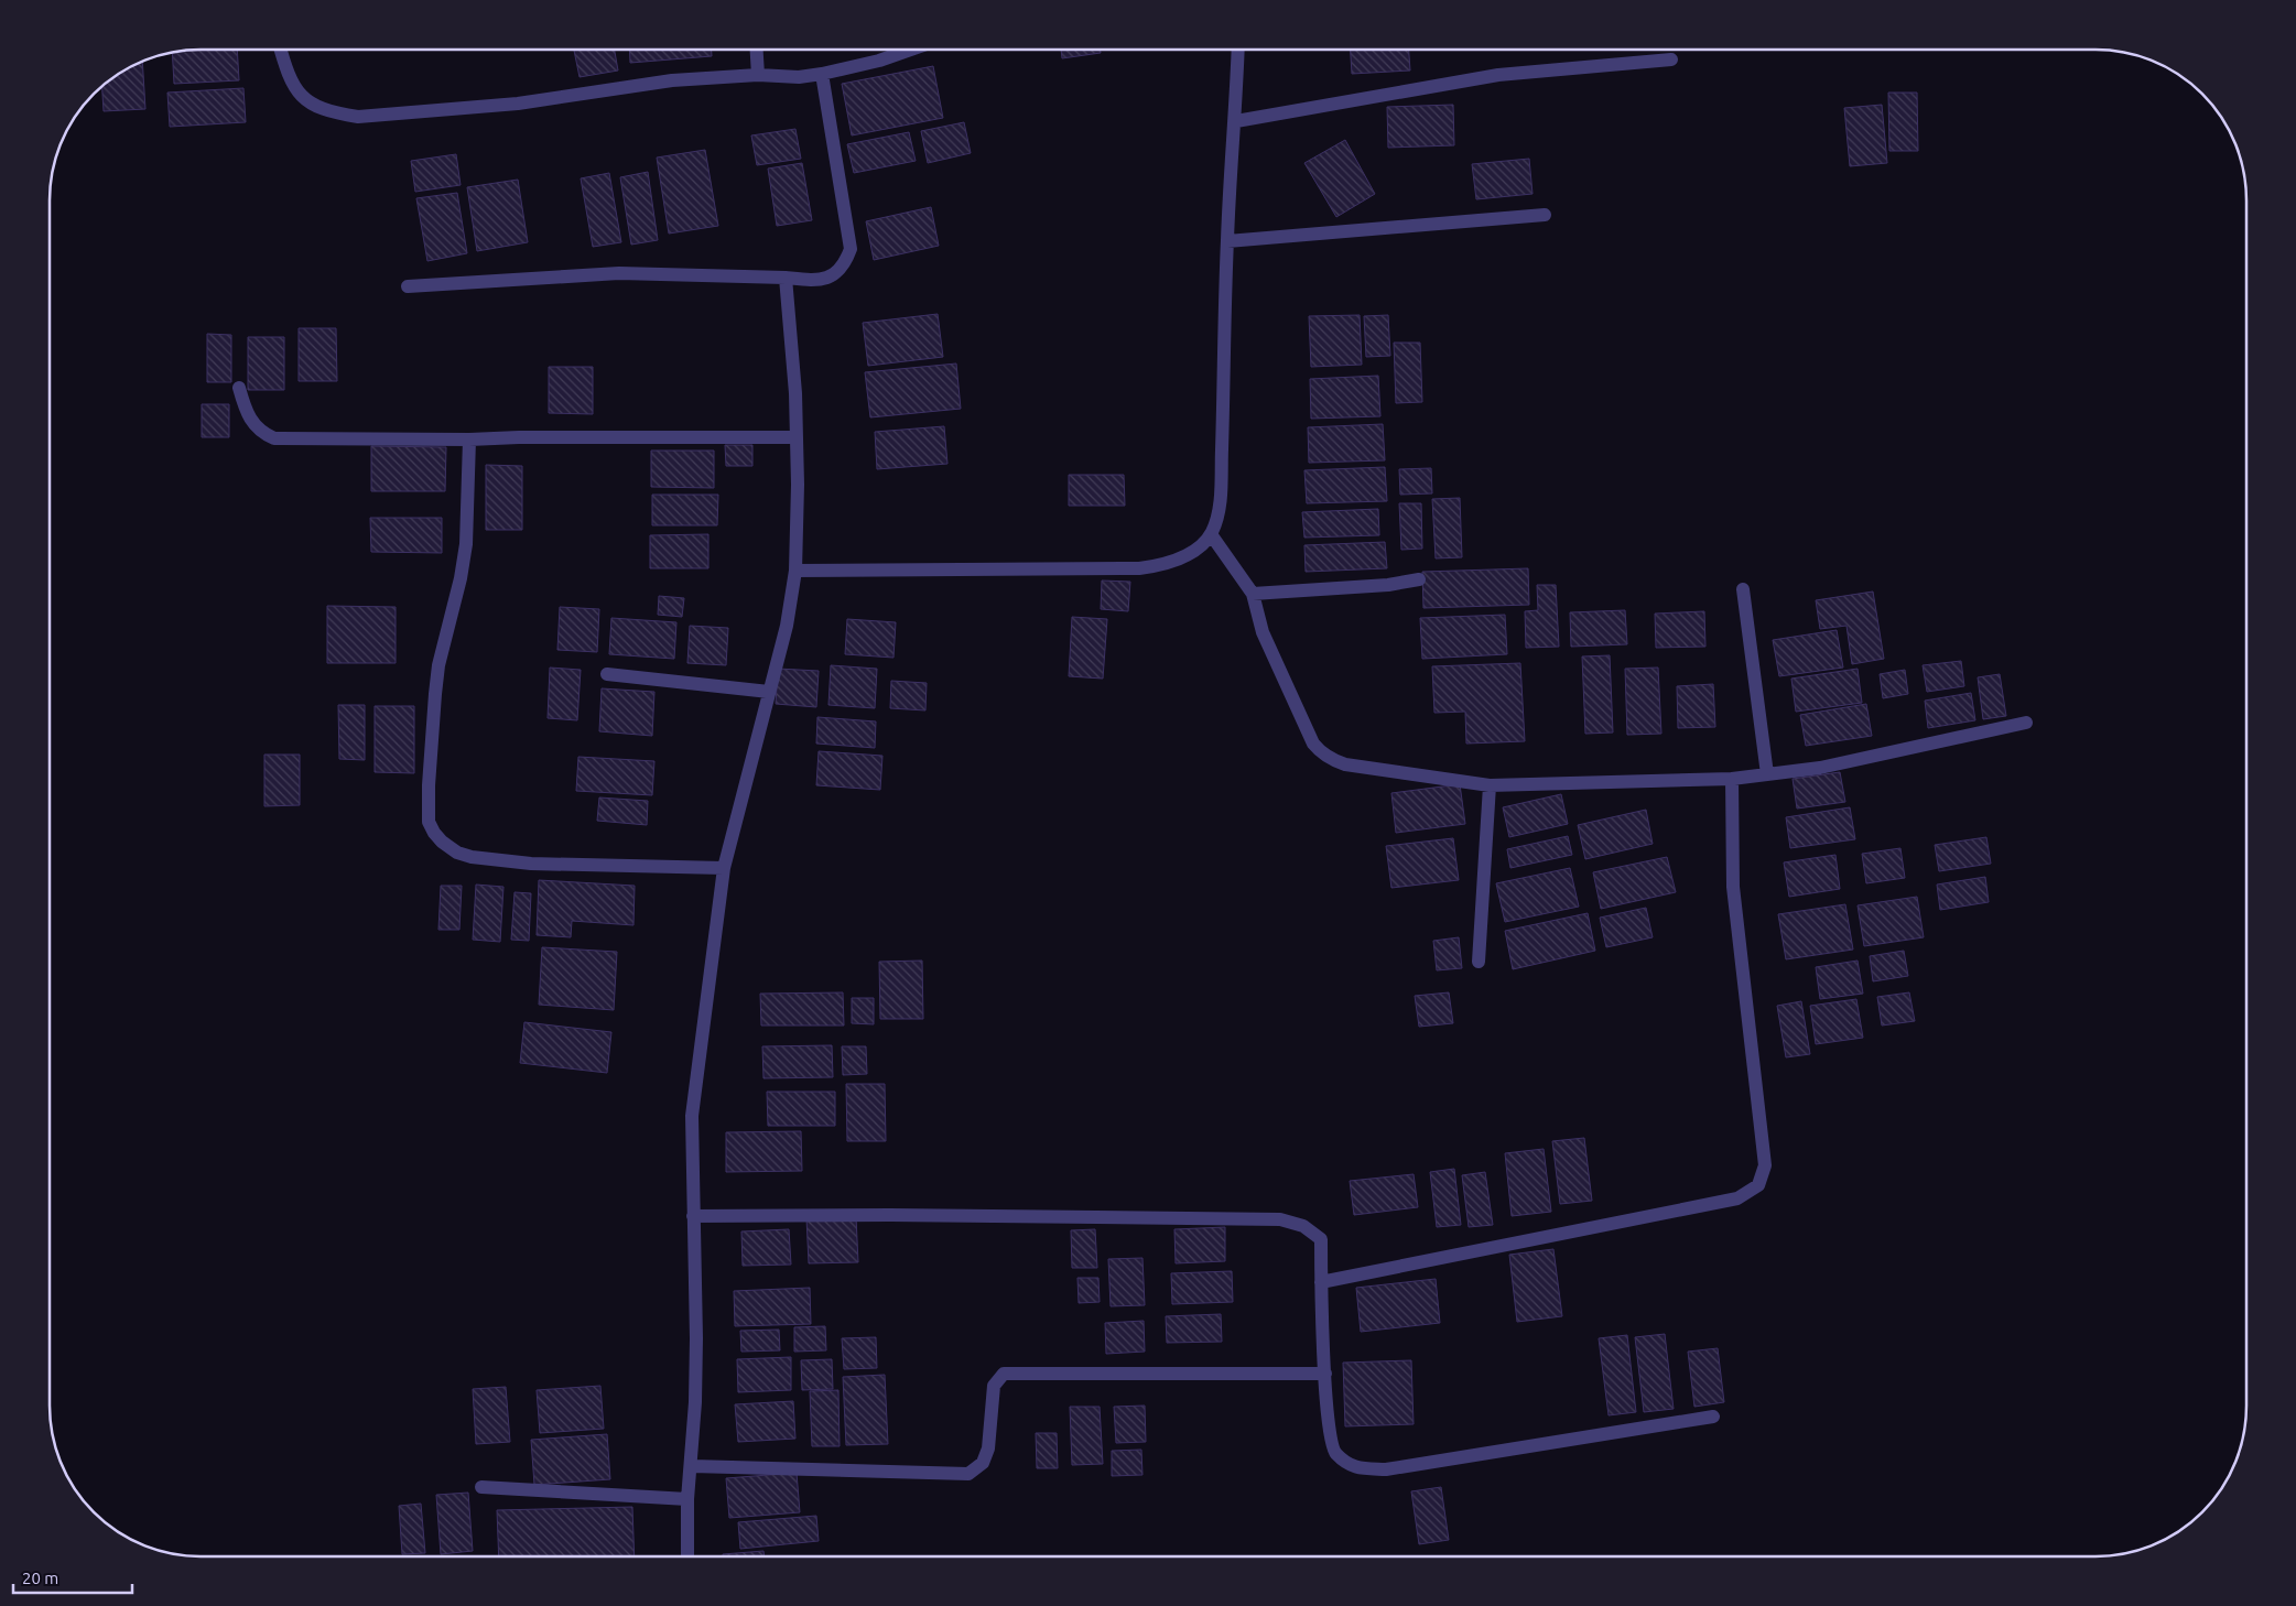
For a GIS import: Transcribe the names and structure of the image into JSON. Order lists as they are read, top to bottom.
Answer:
{
  "scale_bar": "20 m"
}
